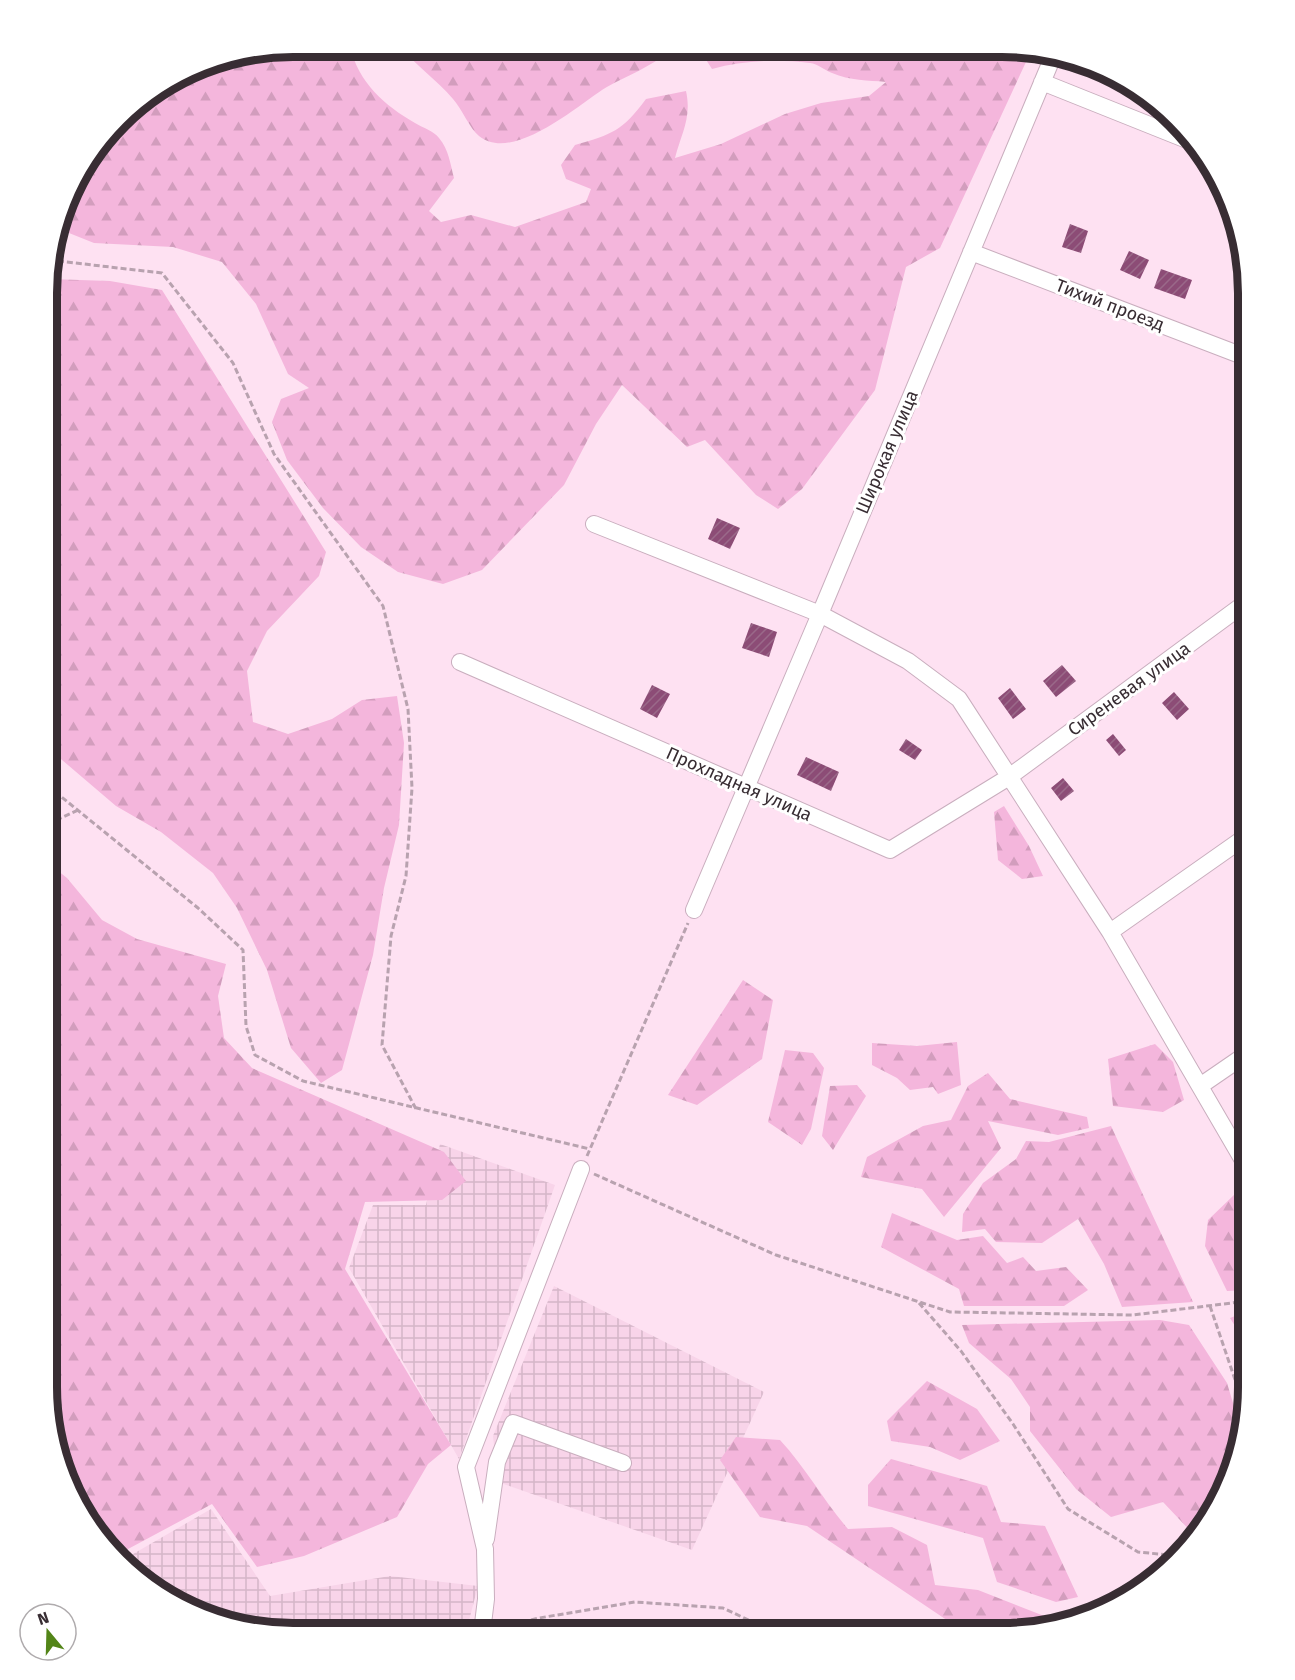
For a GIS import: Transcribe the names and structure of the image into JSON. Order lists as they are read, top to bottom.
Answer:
{
  "streets": {
    "street": [
      "Тихий проезд",
      "Широкая улица",
      "Сиреневая улица",
      "Прохладная улица"
    ]
  },
  "crossings": [
    ["Тихий проезд", "Широкая улица"],
    ["Широкая улица", "Прохладная улица"],
    ["Сиреневая улица", "Прохладная улица"]
  ],
  "north": "top"
}
